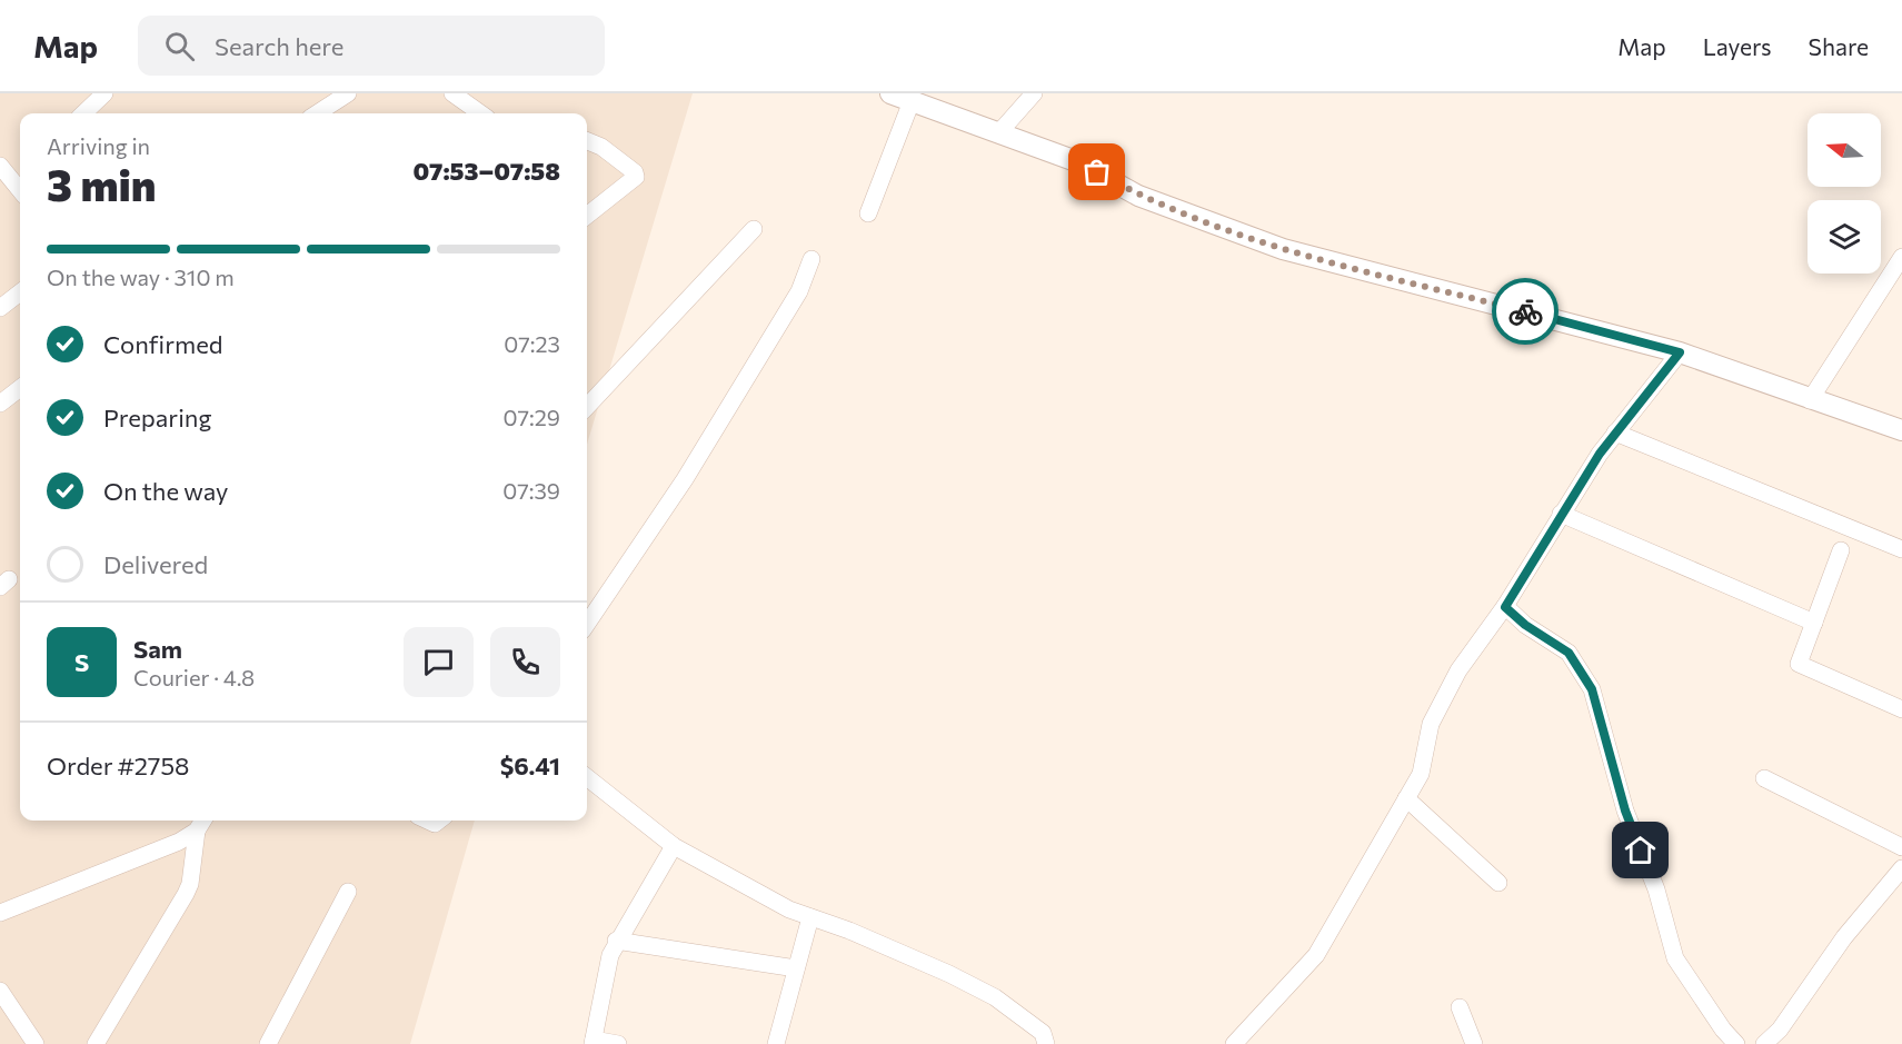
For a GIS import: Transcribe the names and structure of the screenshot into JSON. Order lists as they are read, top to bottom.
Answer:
{
  "north": "left",
  "page": {
    "header": "Map",
    "search": "Search here",
    "nav": ["Map", "Layers", "Share"],
    "heading": ["3 min", "Arriving in", "07:53–07:58"],
    "panel": [
      "Sam",
      "Courier · 4.8",
      "Order #2758",
      "$6.41"
    ],
    "bar": "On the way · 310 m",
    "list": [
      ["Confirmed", "07:23"],
      ["Preparing", "07:29"],
      ["On the way", "07:39"],
      "Delivered"
    ],
    "round": "S"
  }
}
